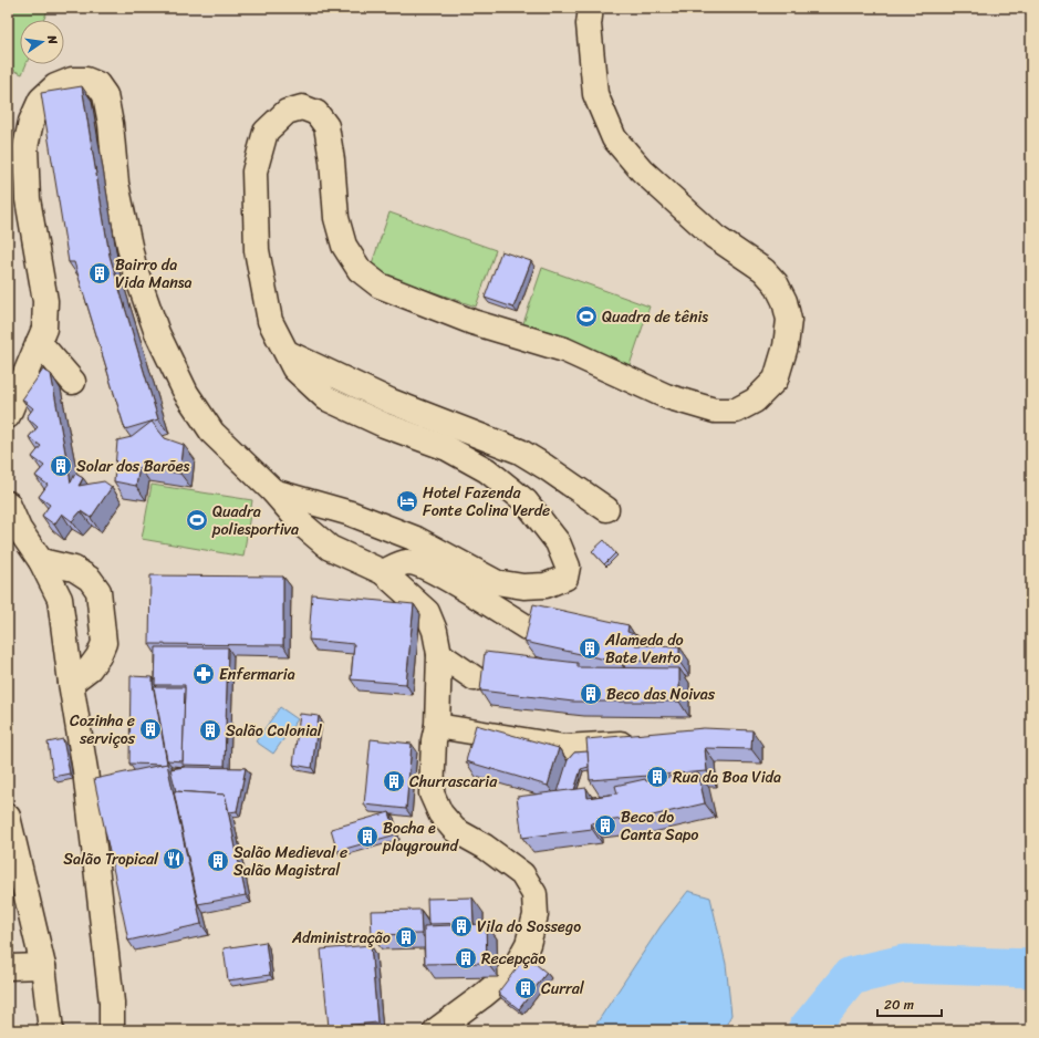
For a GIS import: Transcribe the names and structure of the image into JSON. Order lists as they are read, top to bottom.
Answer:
{
  "places": {
    "building": [
      "Bairro da Vida Mansa",
      "Solar dos Barões",
      "Alameda do Bate Vento",
      "Beco das Noivas",
      "Cozinha e serviços",
      "Salão Colonial",
      "Rua da Boa Vida",
      "Churrascaria",
      "Beco do Canta Sapo",
      "Bocha e playground",
      "Salão Medieval e Salão Magistral",
      "Vila do Sossego",
      "Administração",
      "Recepção",
      "Curral"
    ],
    "sports": ["Quadra de tênis", "Quadra poliesportiva"],
    "hotel": ["Hotel Fazenda Fonte Colina Verde"],
    "pharmacy": ["Enfermaria"],
    "restaurant": ["Salão Tropical"]
  },
  "scale_bar": "20 m",
  "north": "right"
}
